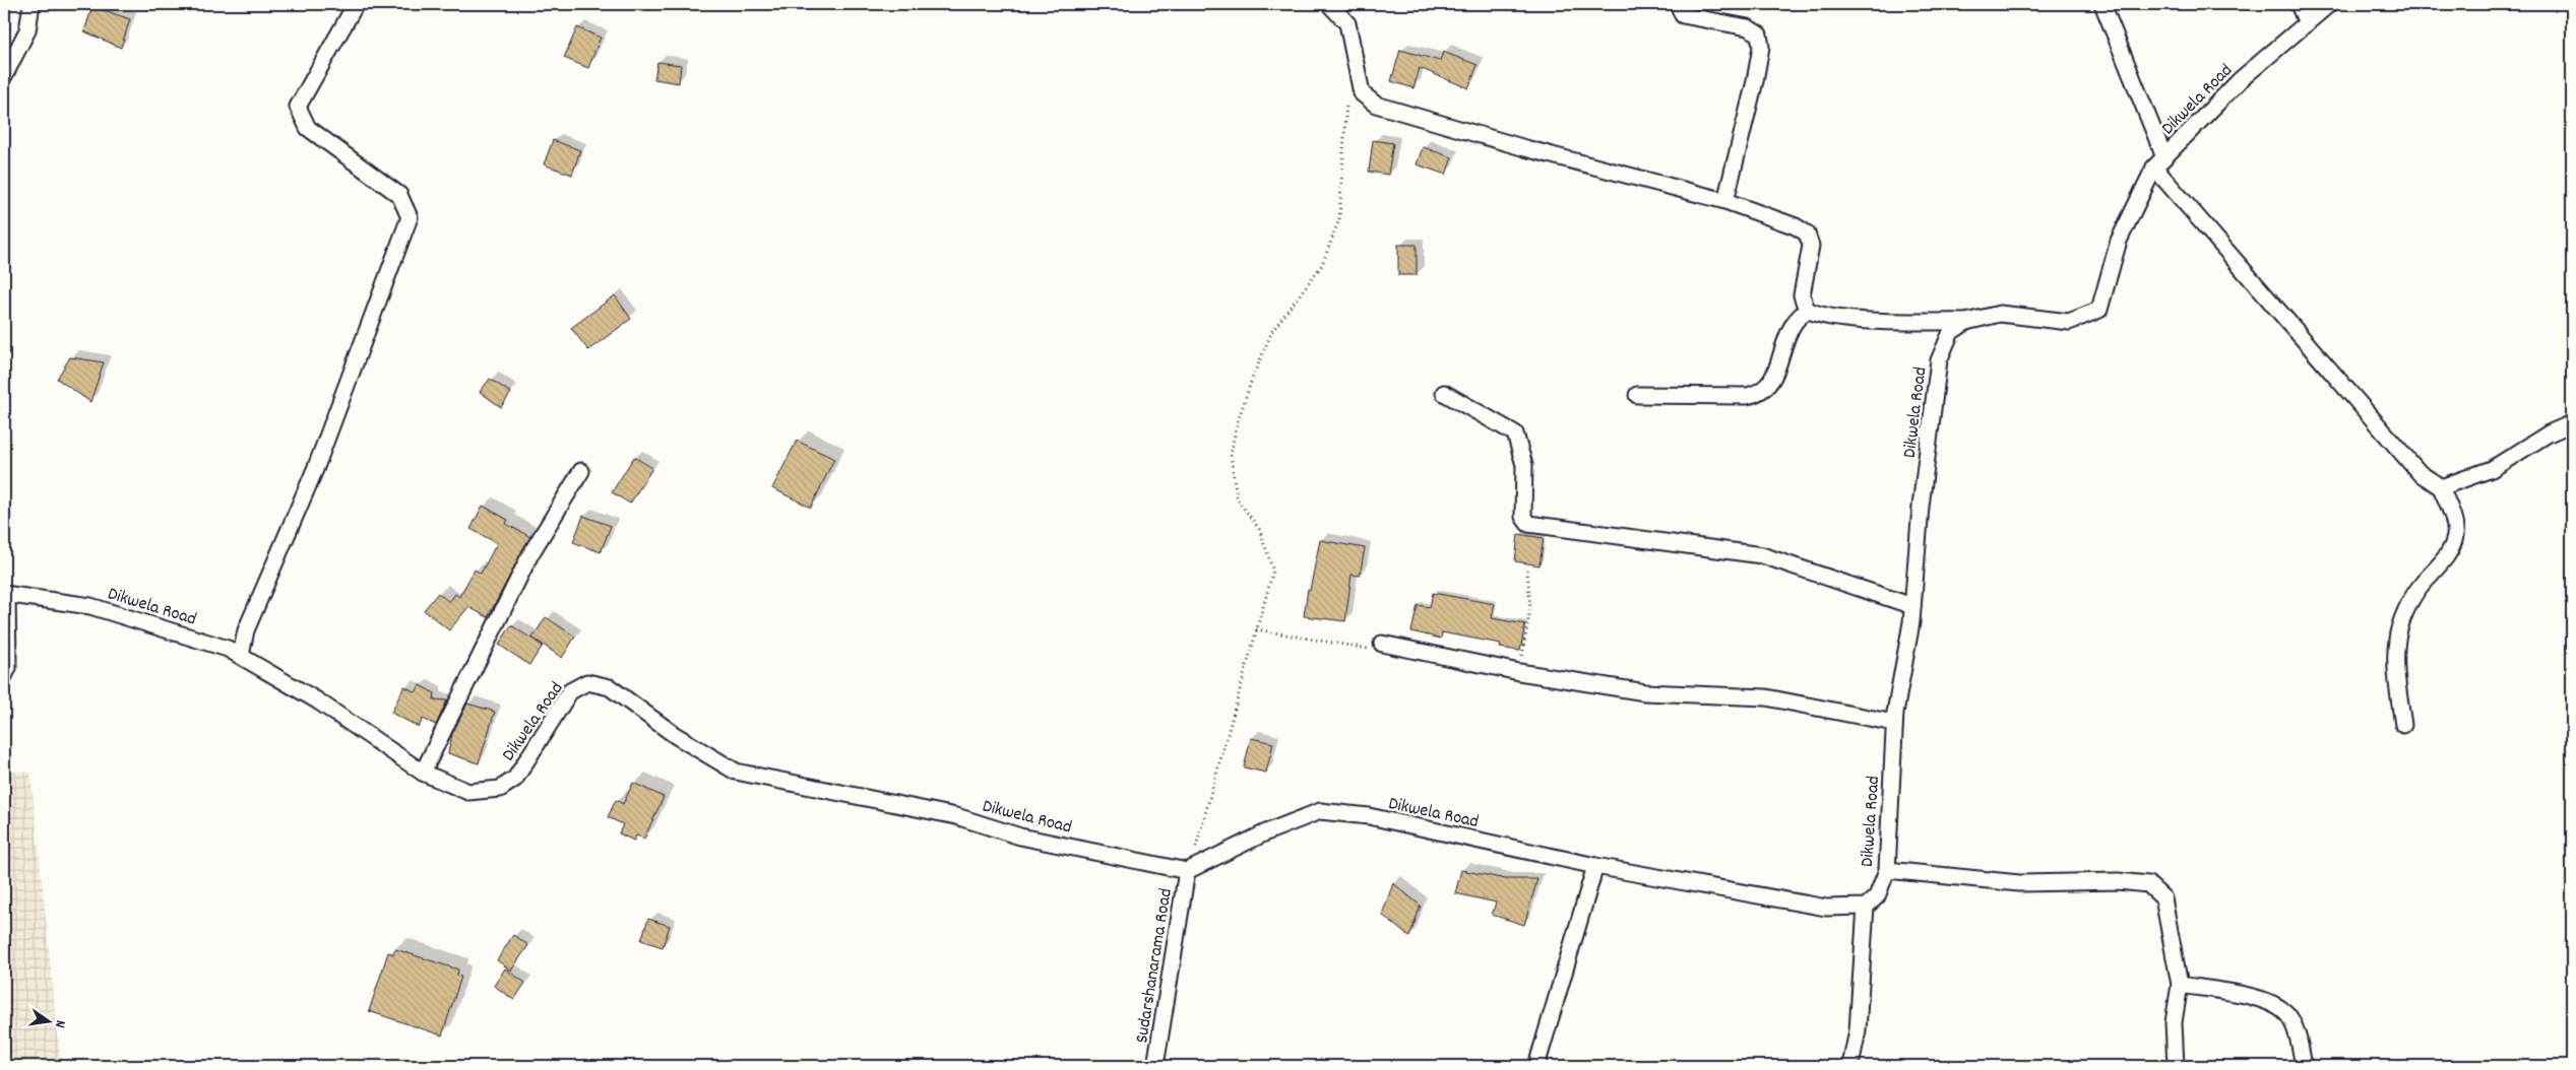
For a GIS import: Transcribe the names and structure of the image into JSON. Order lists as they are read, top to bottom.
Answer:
{
  "streets": {
    "street": ["Dikwela Road", "Sudarshanarama Road"]
  },
  "crossings": [
    ["Dikwela Road", "Sudarshanarama Road"]
  ],
  "north": "right"
}
